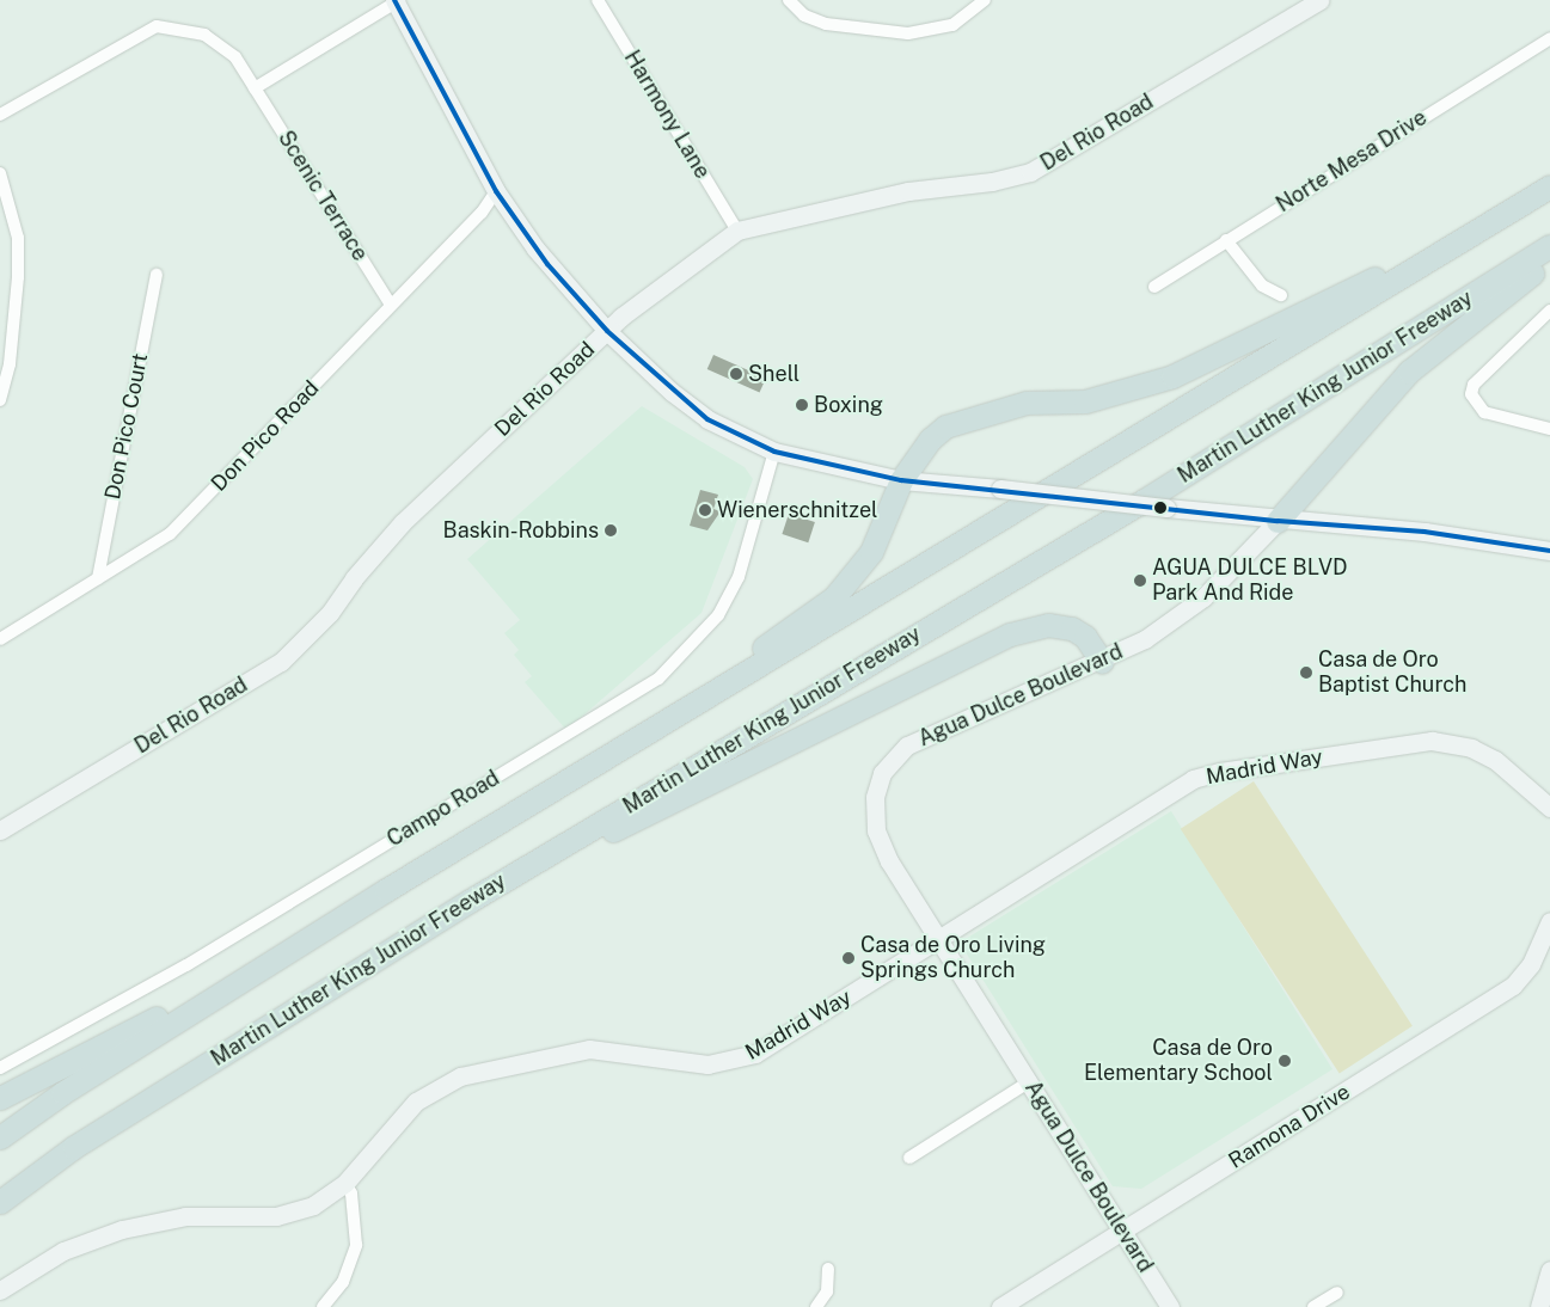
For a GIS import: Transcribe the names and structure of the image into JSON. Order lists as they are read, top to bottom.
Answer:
{
  "streets": {
    "highway": ["Martin Luther King Junior Freeway"],
    "street": [
      "Harmony Lane",
      "Del Rio Road",
      "Norte Mesa Drive",
      "Scenic Terrace",
      "Don Pico Court",
      "Don Pico Road",
      "Agua Dulce Boulevard",
      "Madrid Way",
      "Campo Road",
      "Ramona Drive"
    ]
  },
  "crossings": [
    ["Harmony Lane", "Del Rio Road"],
    ["Scenic Terrace", "Don Pico Road"],
    ["Don Pico Court", "Don Pico Road"],
    ["Agua Dulce Boulevard", "Madrid Way"],
    ["Agua Dulce Boulevard", "Ramona Drive"]
  ],
  "places": [
    "Shell",
    "Boxing",
    "Wienerschnitzel",
    "Baskin-Robbins",
    "AGUA DULCE BLVD Park And Ride",
    "Casa de Oro Baptist Church",
    "Casa de Oro Living Springs Church",
    "Casa de Oro Elementary School"
  ]
}
